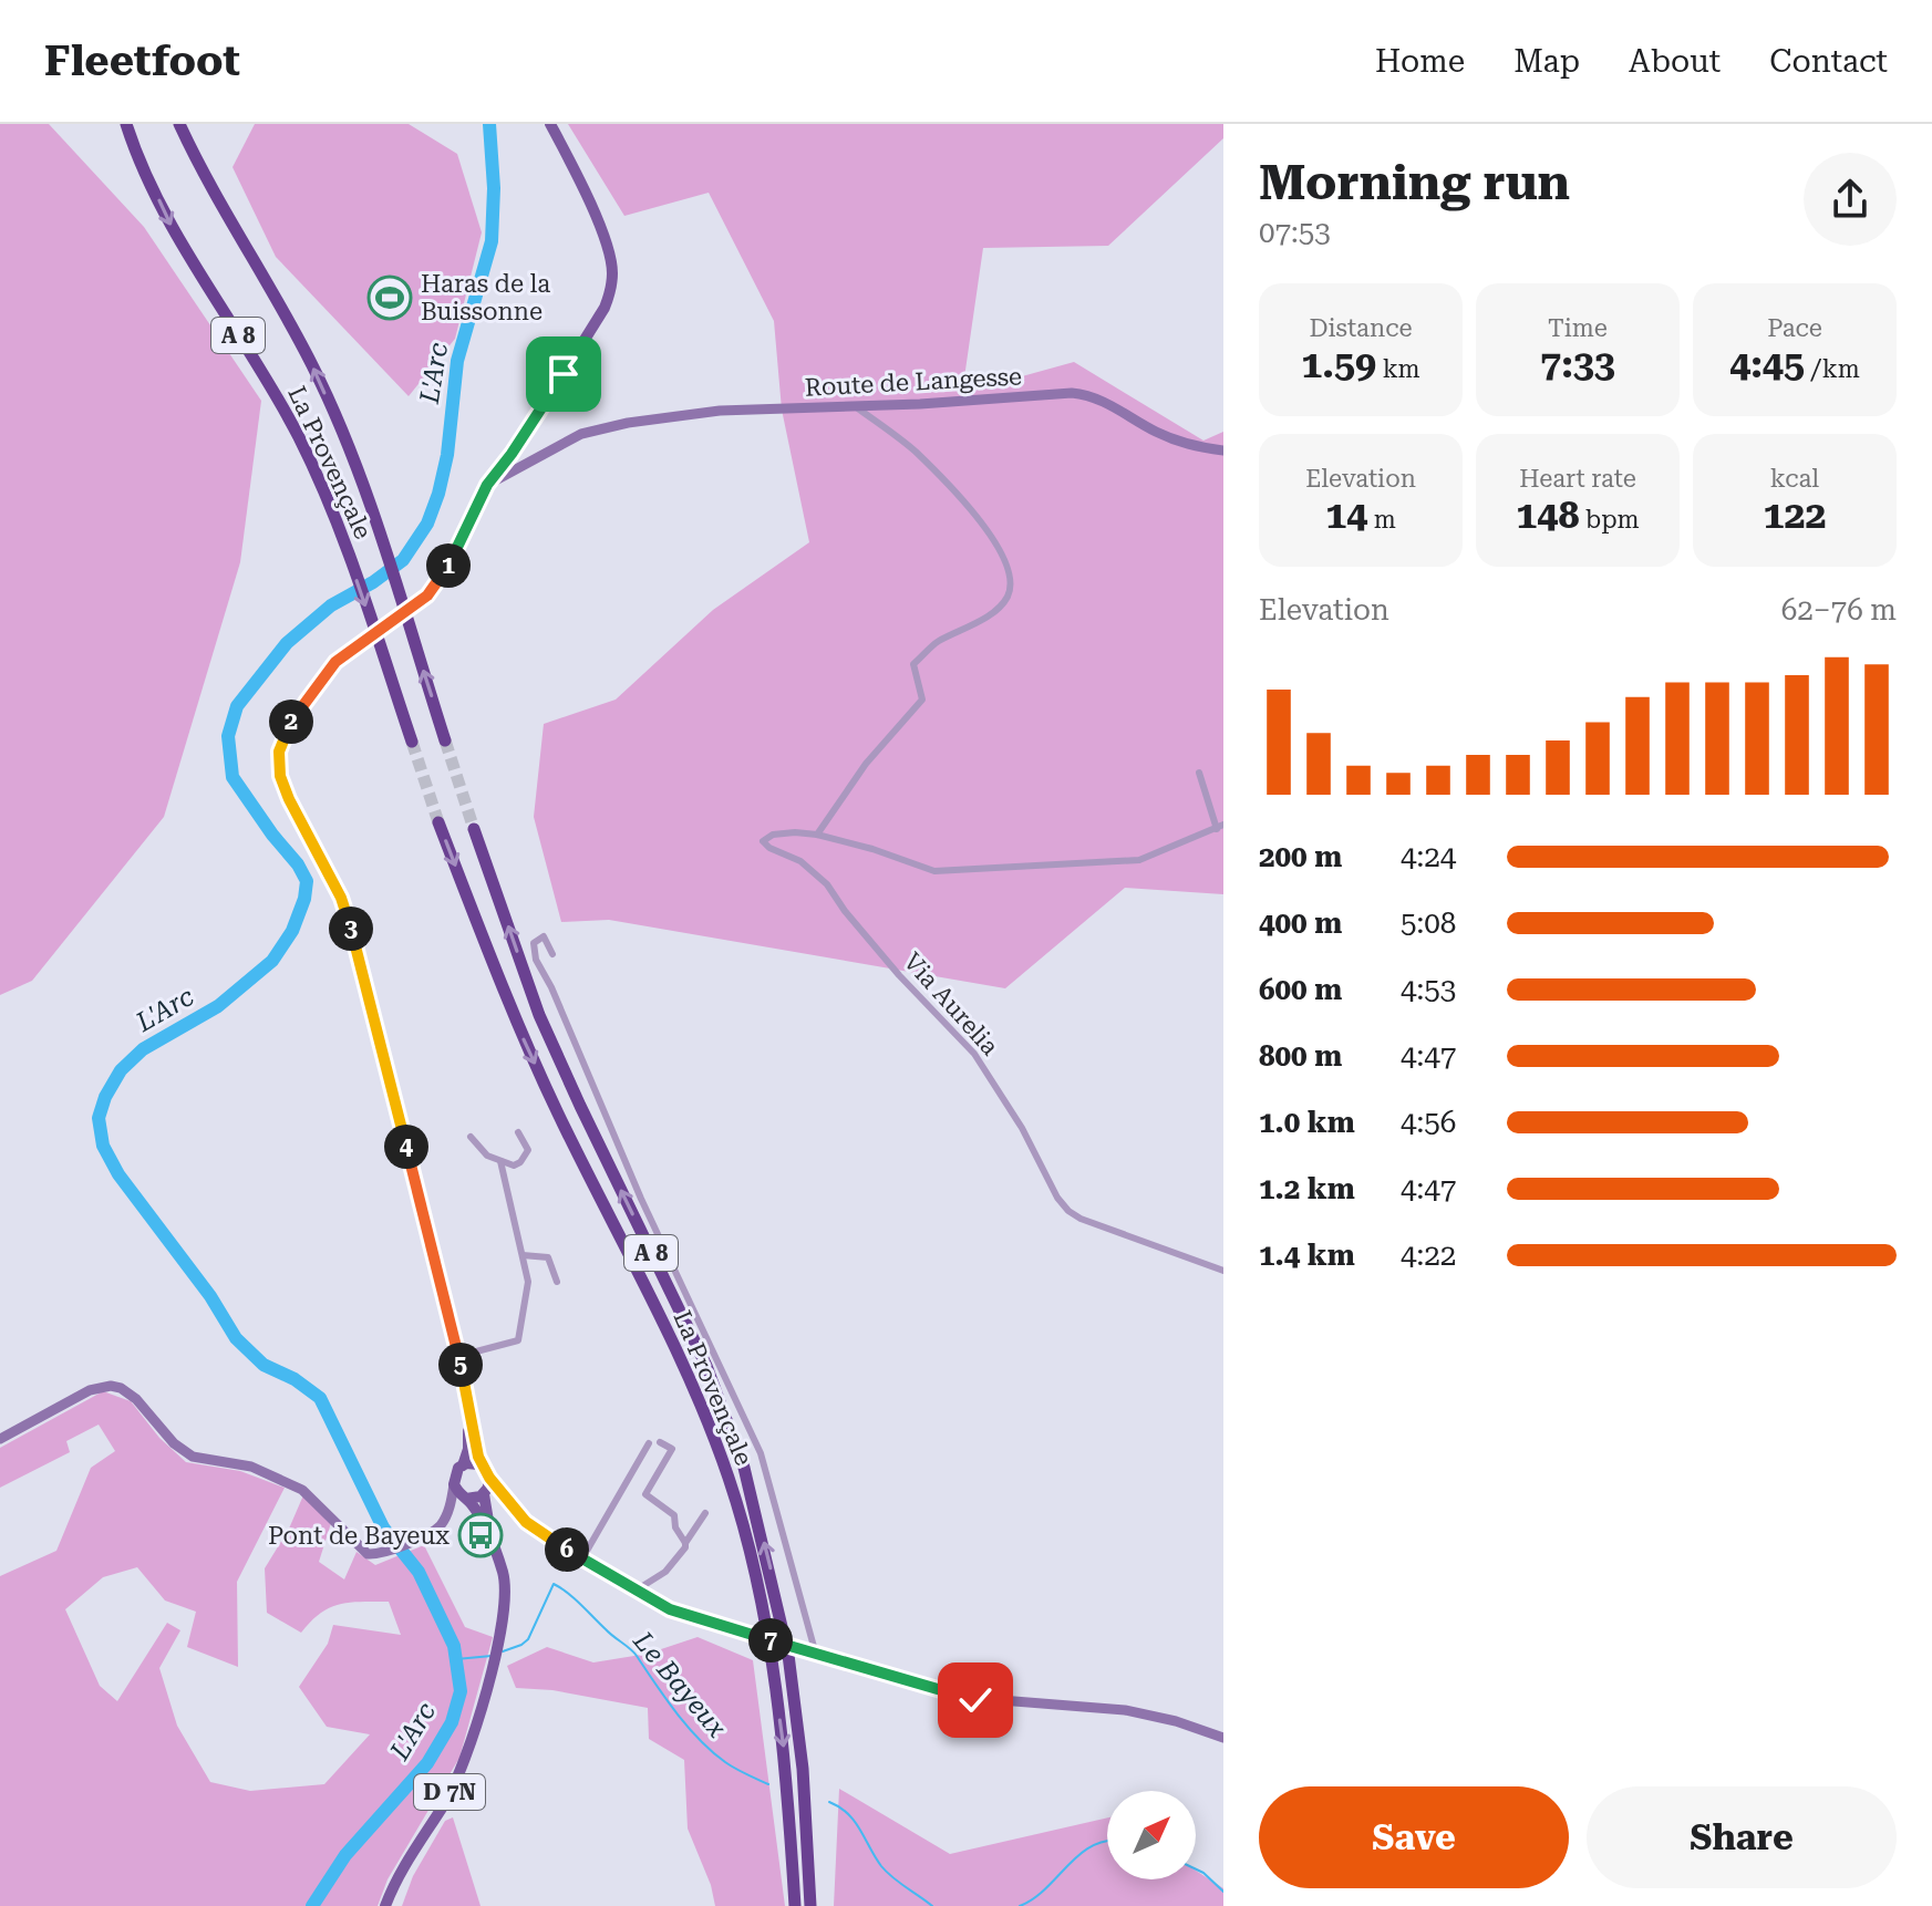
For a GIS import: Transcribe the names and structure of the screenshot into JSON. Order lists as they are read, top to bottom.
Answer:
{
  "streets": {
    "highway": ["A 8", "La Provençale"],
    "main road": ["D 7N"],
    "street": ["Route de Langesse", "Via Aurelia"]
  },
  "crossings": [
    ["Route de Langesse", "D 7N"]
  ],
  "water": ["L'Arc", "Le Bayeux"],
  "places": {
    "sports": ["Haras de la Buissonne"],
    "bus stop": ["Pont de Bayeux"]
  },
  "north": "top right",
  "page": {
    "header": "Fleetfoot",
    "nav": [
      "Home",
      "Map",
      "About",
      "Contact"
    ],
    "heading": ["Morning run", "07:53"],
    "stats": [
      ["Distance", "1.59 km"],
      ["Time", "7:33"],
      ["Pace", "4:45 /km"],
      ["Elevation", "14 m"],
      ["Heart rate", "148 bpm"],
      ["kcal", "122"]
    ],
    "pins": [
      "1",
      "2",
      "3",
      "4",
      "5",
      "6",
      "7"
    ],
    "chart": ["Elevation", "62–76 m"],
    "list": [
      {
        "name": "200 m",
        "note": "4:24"
      },
      {
        "name": "400 m",
        "note": "5:08"
      },
      {
        "name": "600 m",
        "note": "4:53"
      },
      {
        "name": "800 m",
        "note": "4:47"
      },
      {
        "name": "1.0 km",
        "note": "4:56"
      },
      {
        "name": "1.2 km",
        "note": "4:47"
      },
      {
        "name": "1.4 km",
        "note": "4:22"
      }
    ],
    "buttons": ["Save", "Share"]
  }
}
